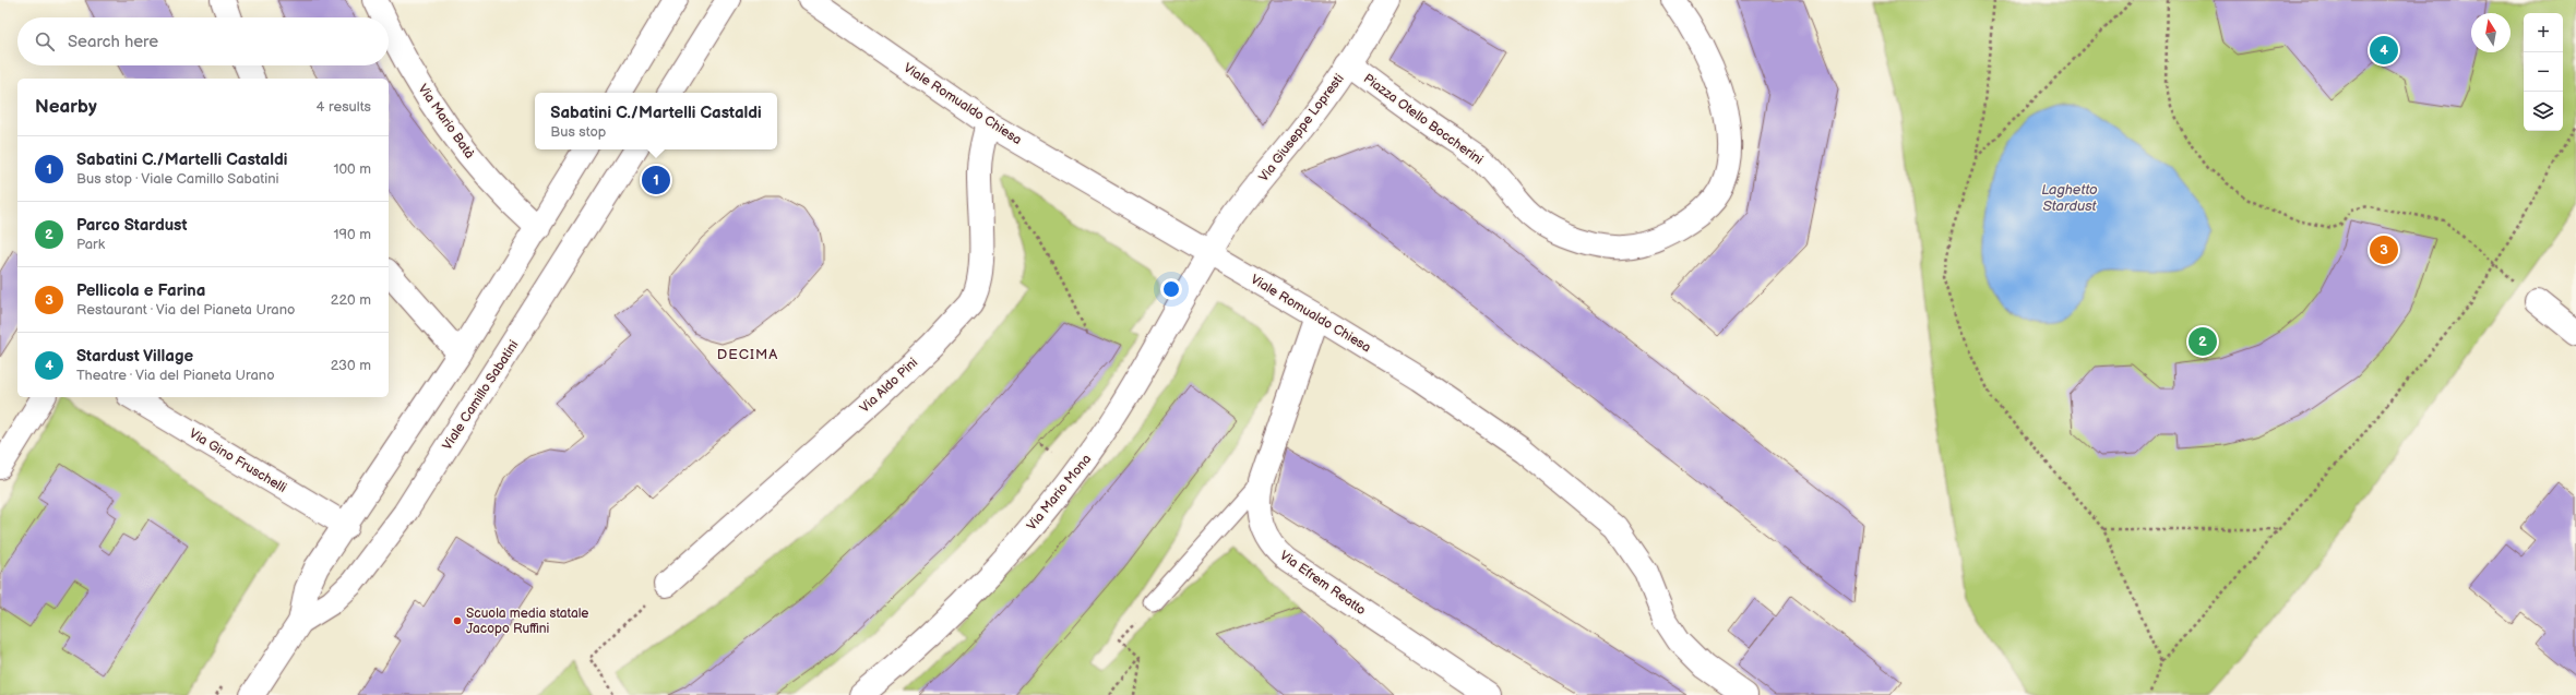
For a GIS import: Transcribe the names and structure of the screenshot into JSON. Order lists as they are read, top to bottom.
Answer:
{
  "streets": {
    "street": [
      "Viale Romualdo Chiesa",
      "Piazza Otello Boccherini",
      "Via Mario Batà",
      "Via Giuseppe Lopresti",
      "Via Aldo Pini",
      "Viale Camillo Sabatini",
      "Via Gino Fruschelli",
      "Via Mario Mona",
      "Via Efrem Reatto"
    ]
  },
  "crossings": [
    ["Viale Romualdo Chiesa", "Via Giuseppe Lopresti"],
    ["Viale Romualdo Chiesa", "Via Aldo Pini"],
    ["Viale Romualdo Chiesa", "Via Mario Mona"],
    ["Viale Romualdo Chiesa", "Via Efrem Reatto"],
    ["Piazza Otello Boccherini", "Via Giuseppe Lopresti"],
    ["Via Mario Batà", "Viale Camillo Sabatini"],
    ["Via Giuseppe Lopresti", "Via Mario Mona"],
    ["Viale Camillo Sabatini", "Via Gino Fruschelli"]
  ],
  "districts": ["DECIMA"],
  "water": ["Laghetto Stardust"],
  "places": ["Scuola media statale Jacopo Ruffini"],
  "north": "top",
  "page": {
    "map_buttons": ["+", "−"],
    "search": "Search here",
    "pins": [
      "4",
      "1",
      "3",
      "2"
    ],
    "heading": ["Nearby", "4 results"],
    "popup": ["Sabatini C./Martelli Castaldi", "Bus stop"],
    "list": [
      {
        "mark": "1",
        "name": "Sabatini C./Martelli Castaldi",
        "note": "Bus stop · Viale Camillo Sabatini",
        "value": "100 m"
      },
      {
        "mark": "2",
        "name": "Parco Stardust",
        "note": "Park",
        "value": "190 m"
      },
      {
        "mark": "3",
        "name": "Pellicola e Farina",
        "note": "Restaurant · Via del Pianeta Urano",
        "value": "220 m"
      },
      {
        "mark": "4",
        "name": "Stardust Village",
        "note": "Theatre · Via del Pianeta Urano",
        "value": "230 m"
      }
    ]
  }
}
